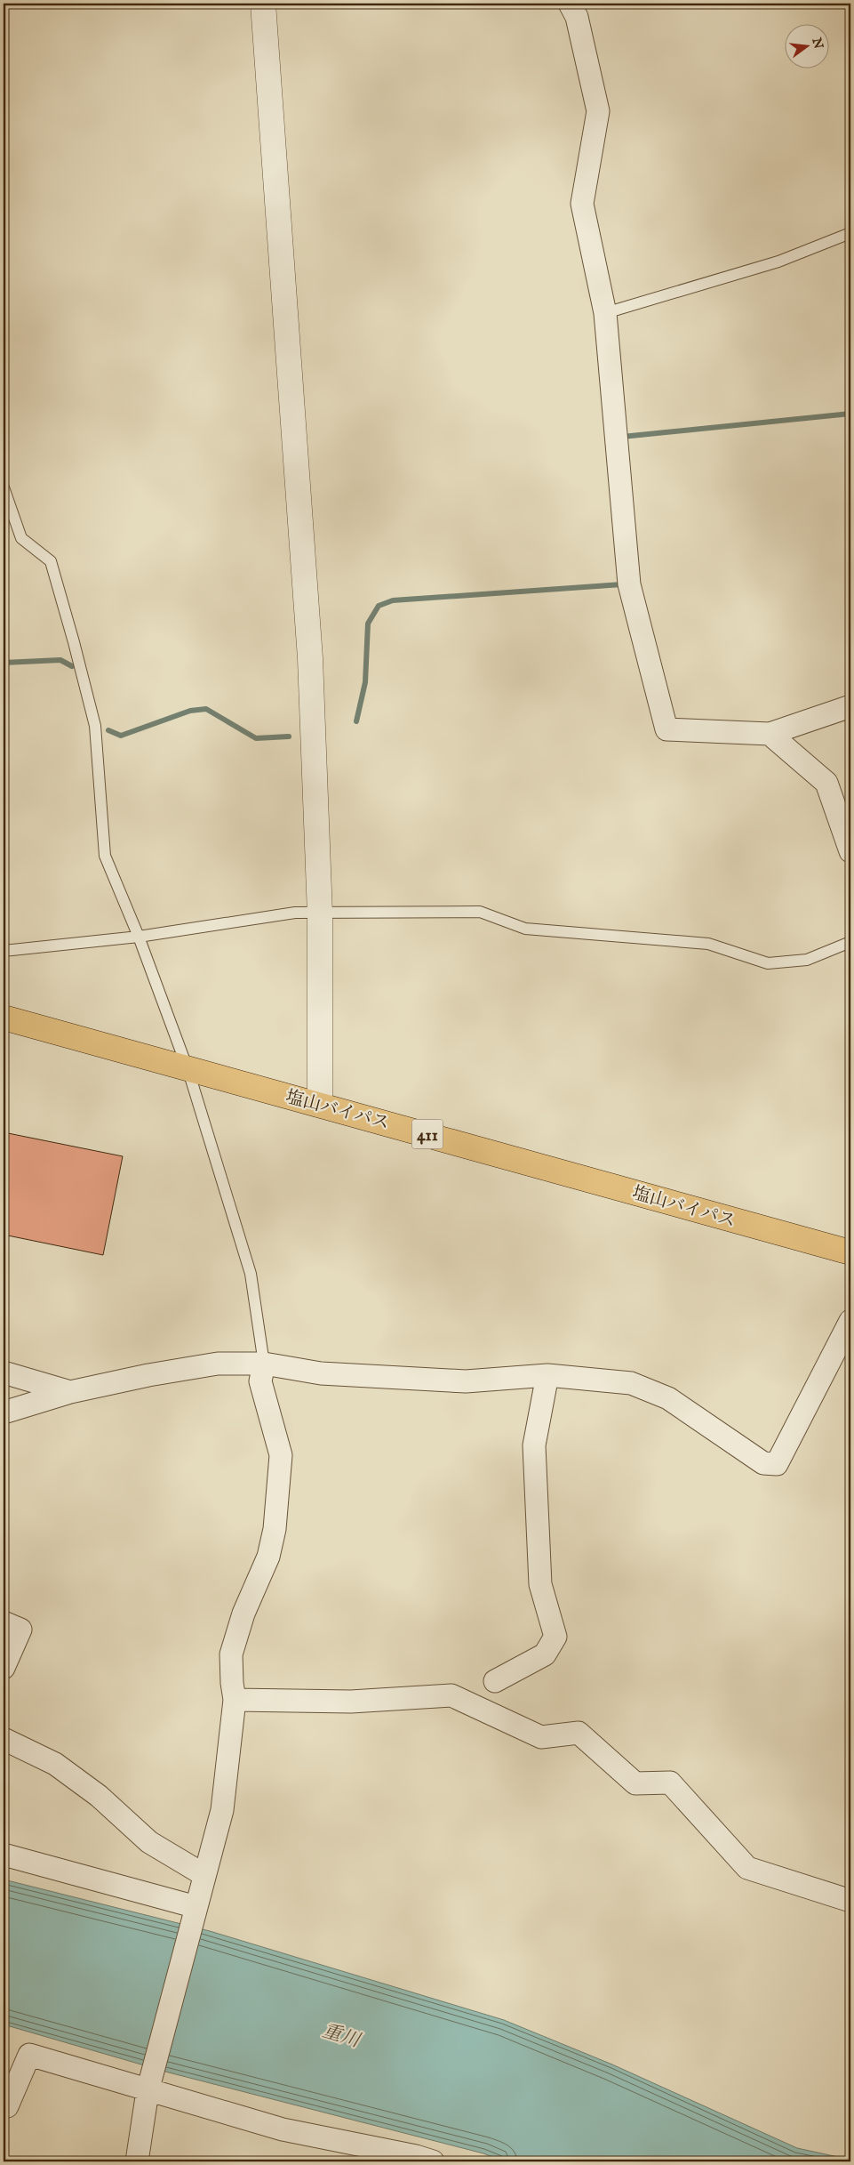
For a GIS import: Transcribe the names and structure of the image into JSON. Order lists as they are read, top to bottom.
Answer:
{
  "streets": {
    "highway": ["塩山バイパス", "411"]
  },
  "water": ["重川"],
  "north": "right"
}
